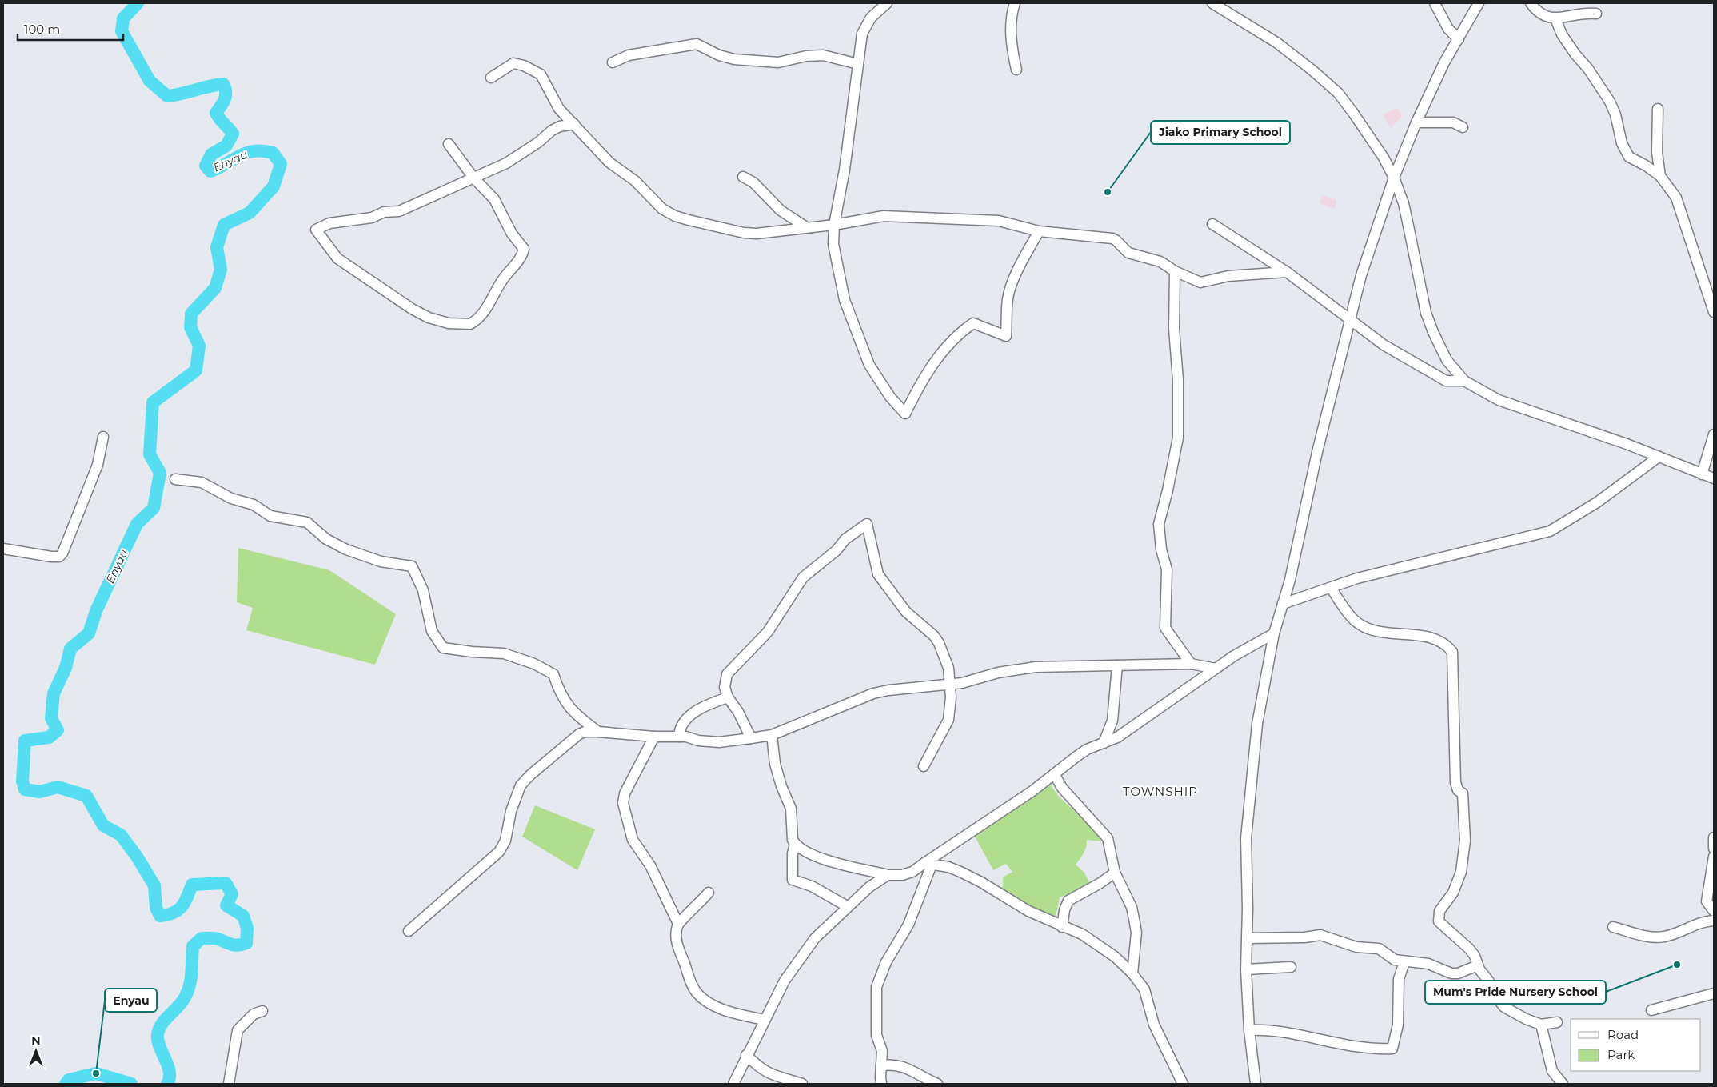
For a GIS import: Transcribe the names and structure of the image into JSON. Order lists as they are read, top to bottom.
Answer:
{
  "districts": ["TOWNSHIP"],
  "water": ["Enyau"],
  "places": ["Jiako Primary School", "Mum's Pride Nursery School", "Enyau"],
  "legend": ["Road", "Park"],
  "scale_bar": "100 m",
  "north": "top"
}
